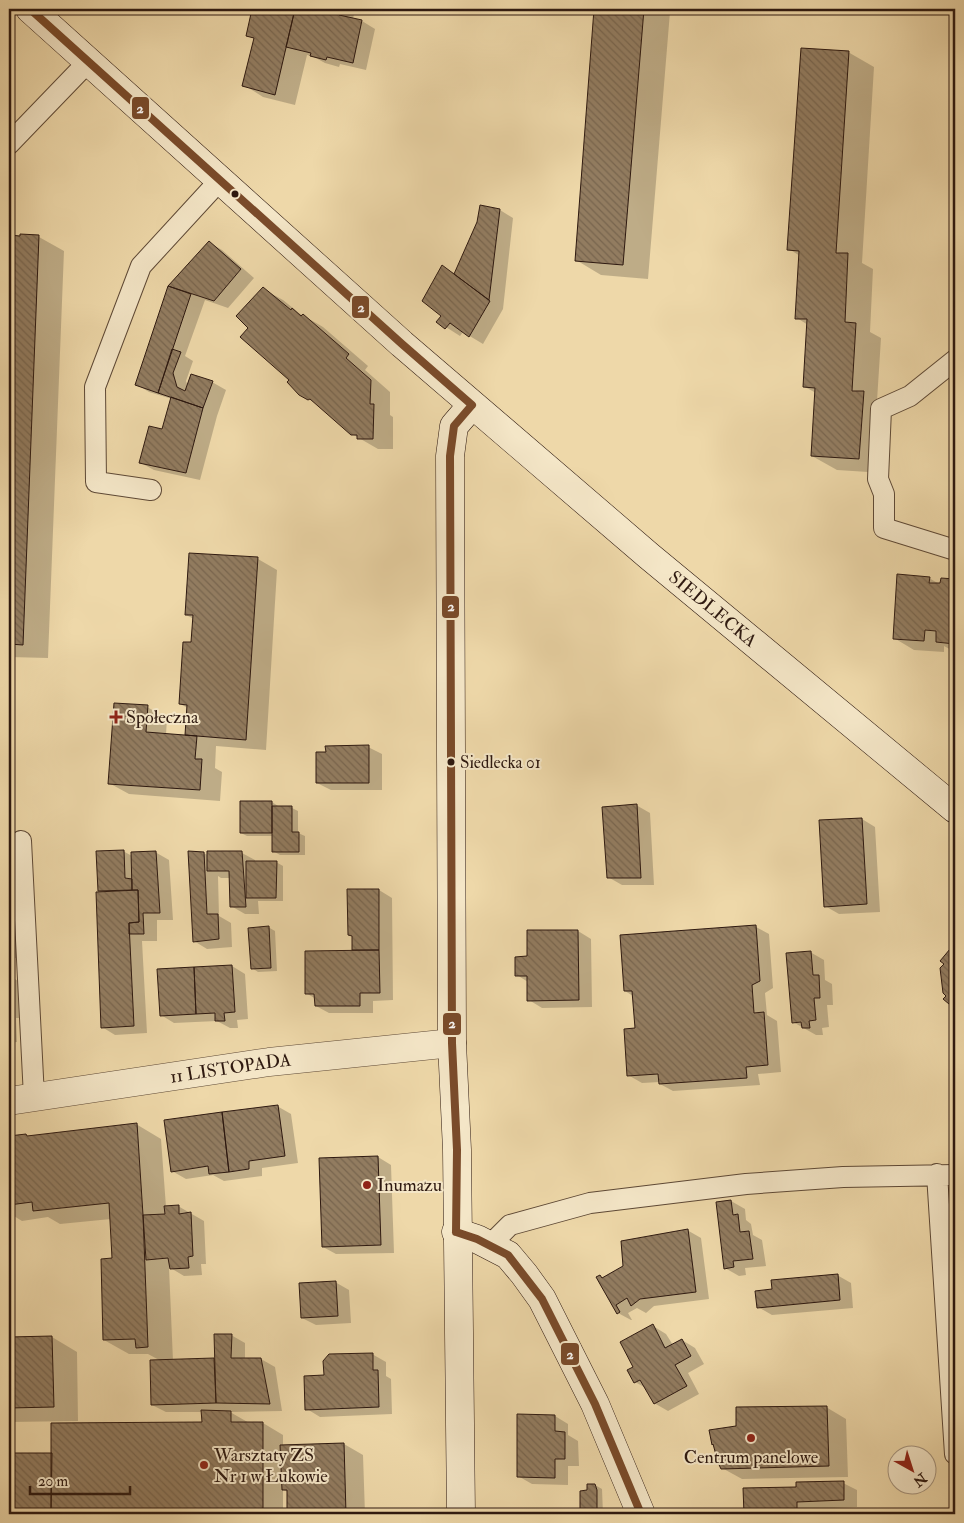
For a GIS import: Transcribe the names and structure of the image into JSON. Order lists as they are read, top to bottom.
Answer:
{
  "streets": {
    "street": ["SIEDLECKA", "11 LISTOPADA"]
  },
  "places": {
    "health": ["Społeczna"],
    "other": [
      "Siedlecka 01",
      "Inumazu",
      "Centrum panelowe",
      "Warsztaty ZS Nr 1 w Łukowie"
    ]
  },
  "lines": ["transit line 2"],
  "scale_bar": "20 m",
  "north": "bottom right"
}
